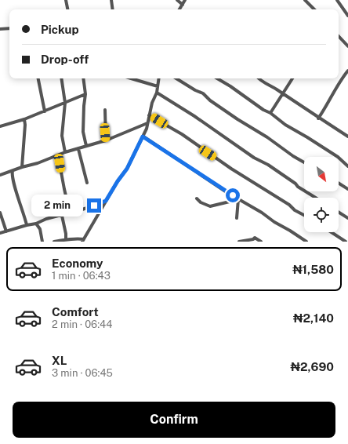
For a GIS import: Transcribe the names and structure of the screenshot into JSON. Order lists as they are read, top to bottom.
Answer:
{
  "north": "bottom right",
  "page": {
    "banner": ["Pickup", "Drop-off"],
    "bubble": "2 min",
    "list": [
      {
        "name": "Economy",
        "note": "1 min · 06:43",
        "value": "₦1,580"
      },
      {
        "name": "Comfort",
        "note": "2 min · 06:44",
        "value": "₦2,140"
      },
      {
        "name": "XL",
        "note": "3 min · 06:45",
        "value": "₦2,690"
      }
    ],
    "buttons": "Confirm"
  }
}
